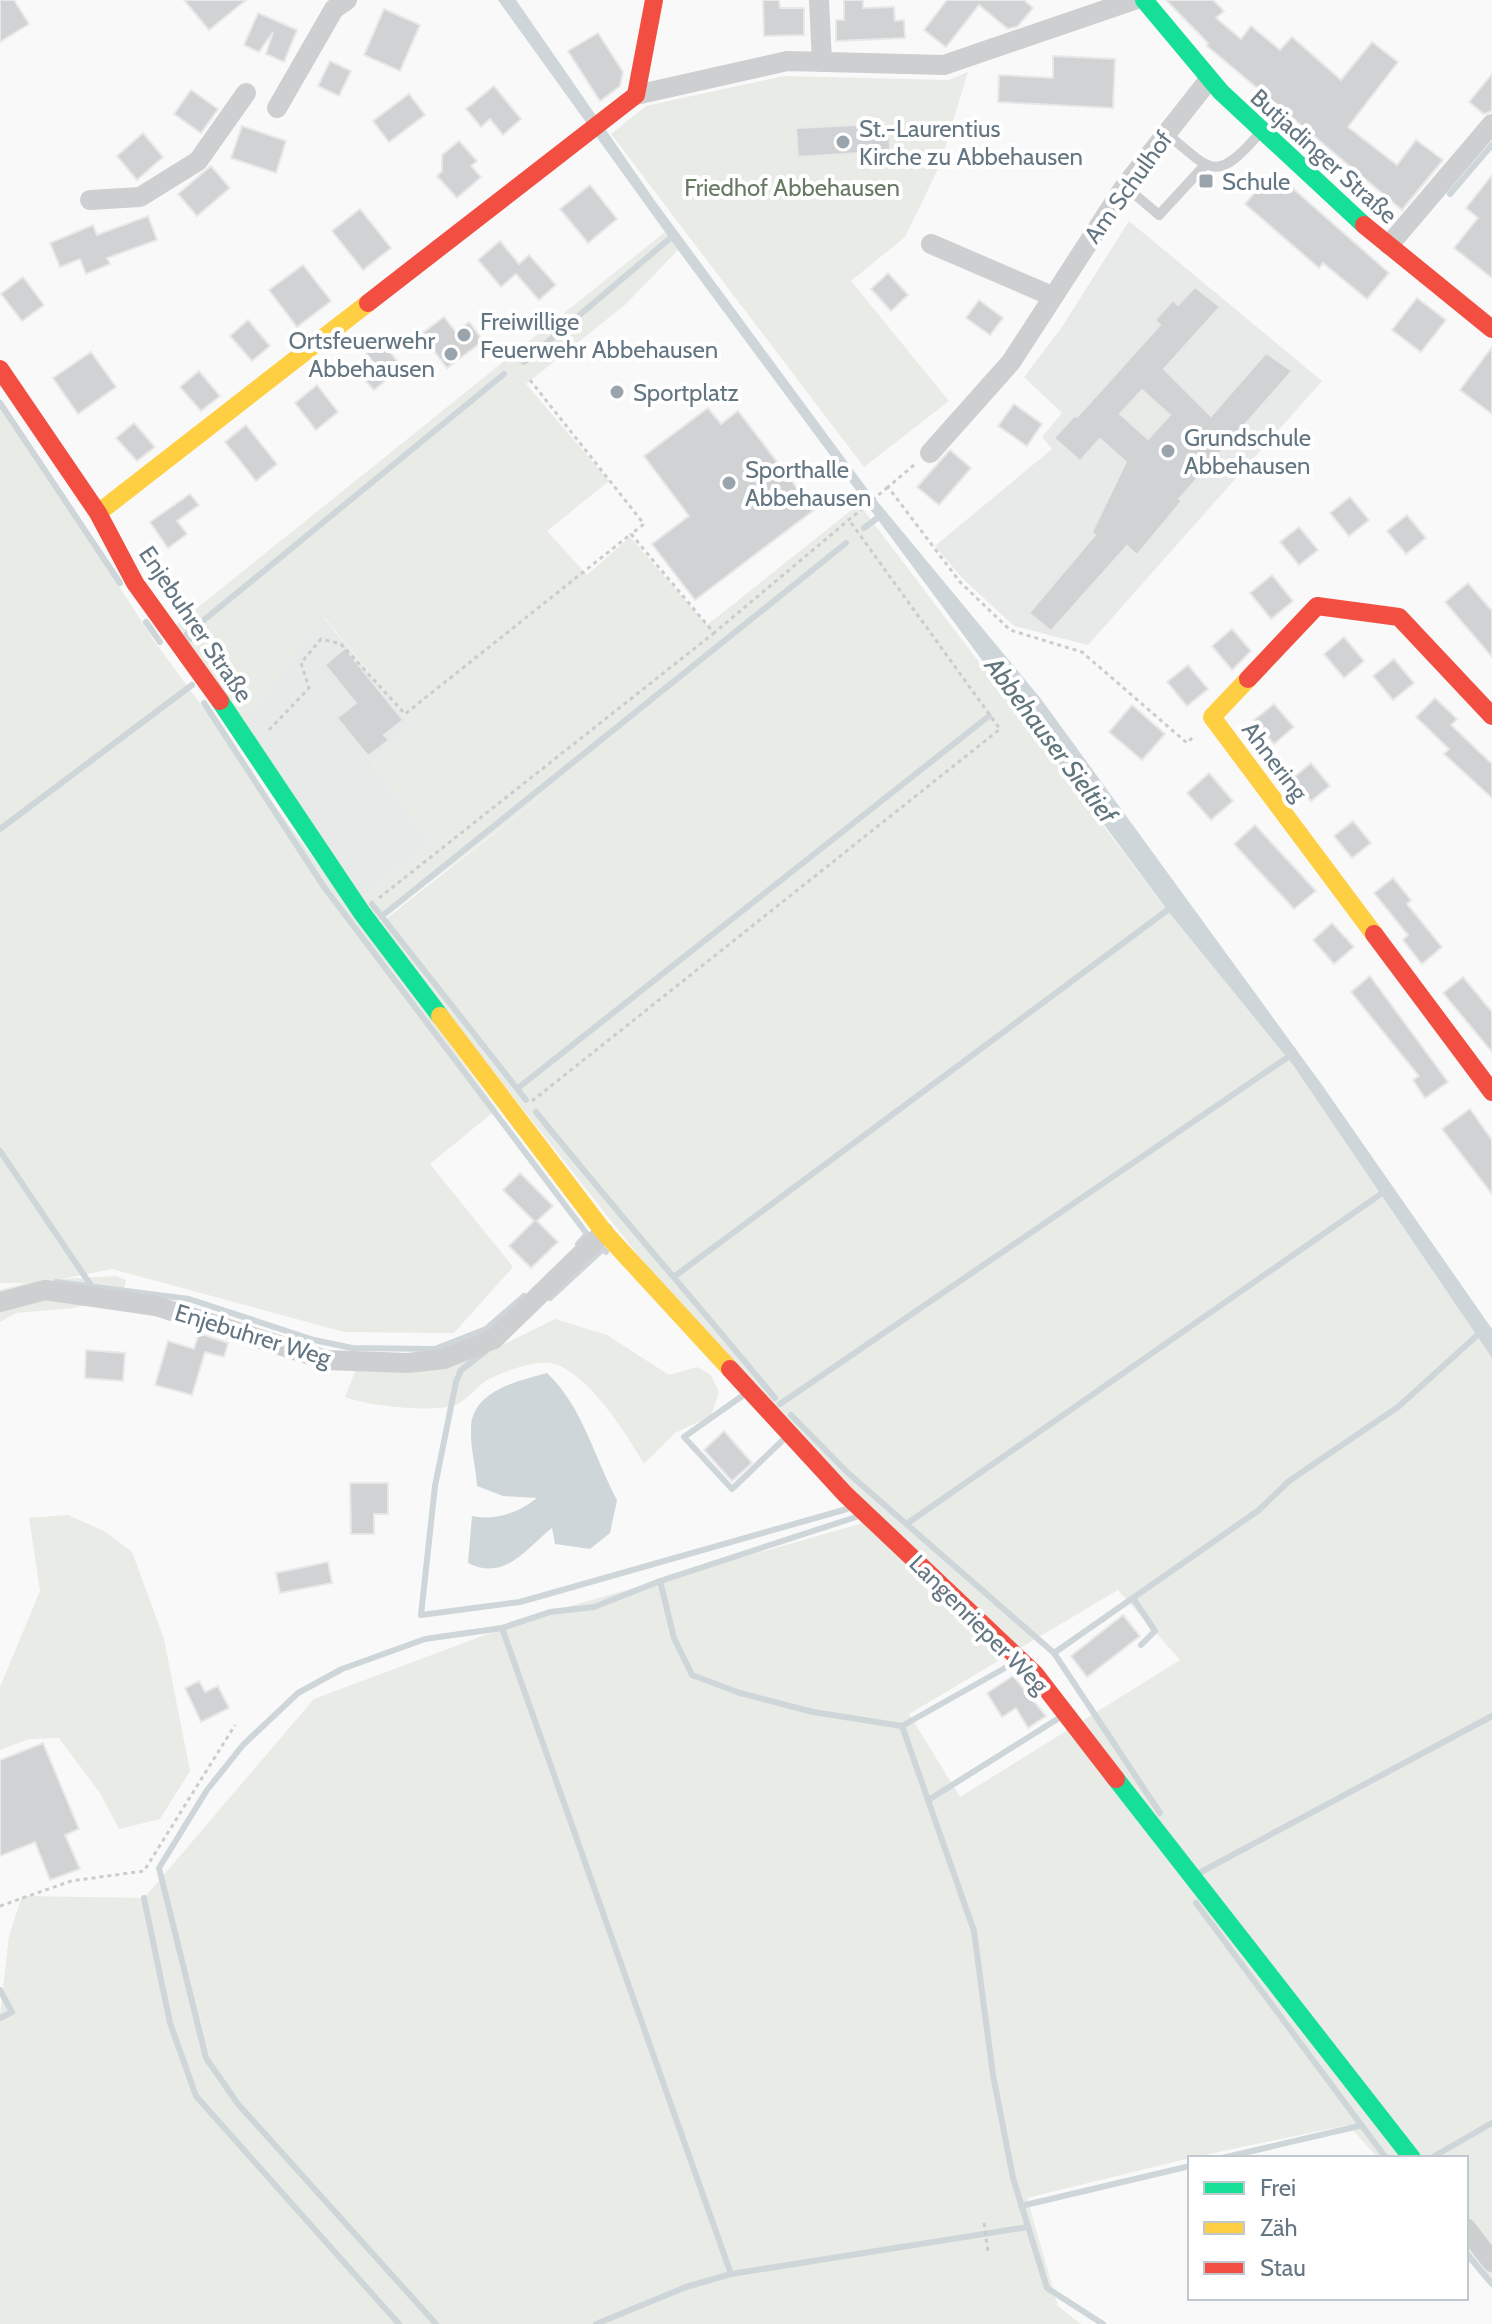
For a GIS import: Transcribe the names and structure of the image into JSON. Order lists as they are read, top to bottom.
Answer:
{
  "streets": {
    "street": [
      "Butjadinger Straße",
      "Am Schulhof",
      "Enjebuhrer Straße",
      "Ahnering",
      "Enjebuhrer Weg",
      "Langenrieper Weg"
    ]
  },
  "crossings": [
    ["Butjadinger Straße", "Am Schulhof"],
    ["Enjebuhrer Straße", "Enjebuhrer Weg"],
    ["Enjebuhrer Straße", "Langenrieper Weg"],
    ["Enjebuhrer Weg", "Langenrieper Weg"]
  ],
  "water": ["Abbehauser Sieltief"],
  "parks": ["Friedhof Abbehausen"],
  "places": {
    "other": [
      "St.-Laurentius Kirche zu Abbehausen",
      "Freiwillige Feuerwehr Abbehausen",
      "Ortsfeuerwehr Abbehausen",
      "Sportplatz",
      "Grundschule Abbehausen",
      "Sporthalle Abbehausen"
    ],
    "transit": ["Schule"]
  },
  "legend": ["Frei", "Zäh", "Stau"]
}
